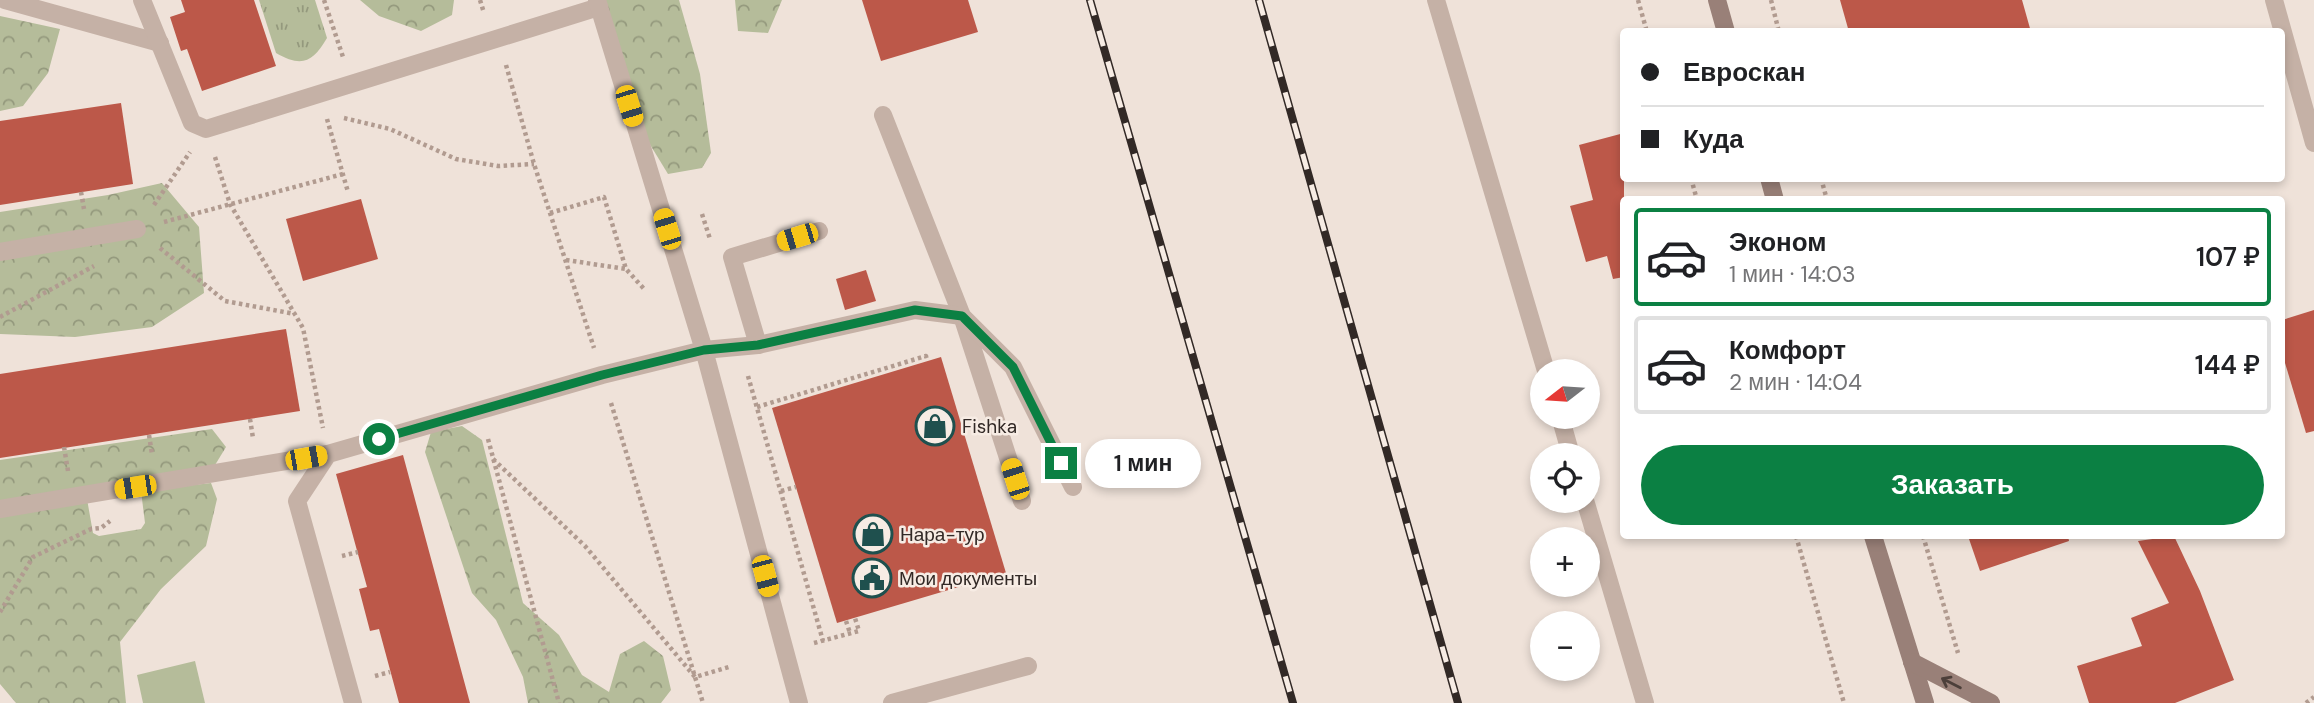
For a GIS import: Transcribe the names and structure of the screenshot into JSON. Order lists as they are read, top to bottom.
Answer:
{
  "places": {
    "shop": ["Fishka", "Нара-тур"],
    "public building": ["Мои документы"]
  },
  "north": "left",
  "page": {
    "banner": ["Евроскан", "Куда"],
    "list": [
      {
        "name": "Эконом",
        "note": "1 мин · 14:03",
        "value": "107 ₽"
      },
      {
        "name": "Комфорт",
        "note": "2 мин · 14:04",
        "value": "144 ₽"
      }
    ],
    "map_buttons": ["+", "−"],
    "buttons": "Заказать",
    "bubble": "1 мин"
  }
}
